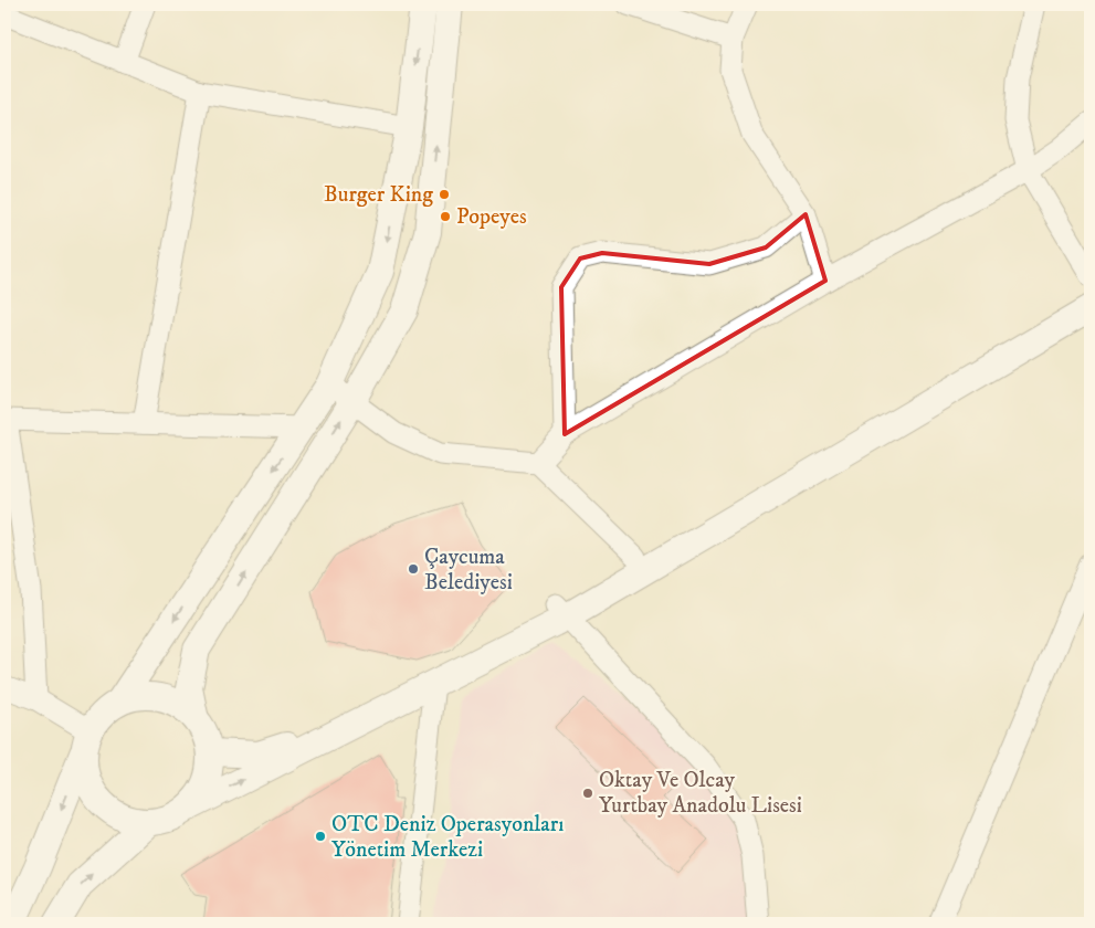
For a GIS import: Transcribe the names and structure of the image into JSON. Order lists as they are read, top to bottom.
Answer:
{
  "places": [
    "Burger King",
    "Popeyes",
    "Çaycuma Belediyesi",
    "Oktay Ve Olcay Yurtbay Anadolu Lisesi",
    "OTC Deniz Operasyonları Yönetim Merkezi"
  ]
}
